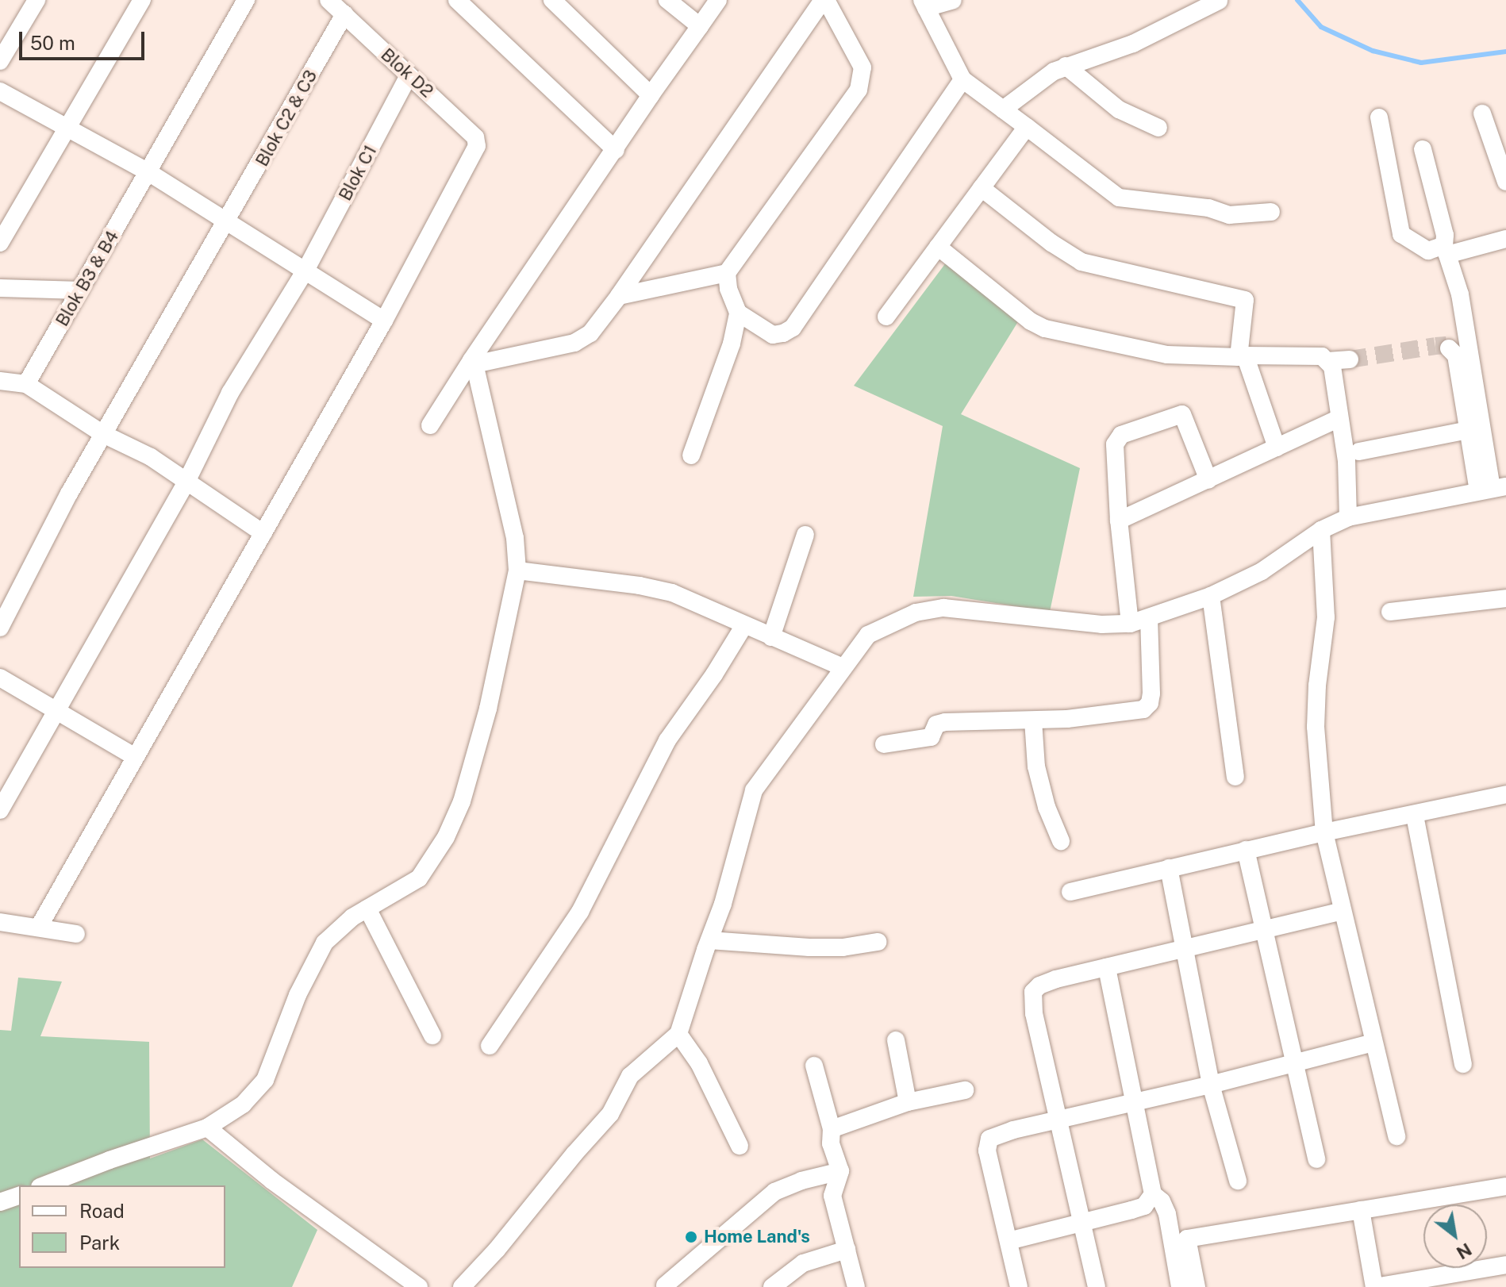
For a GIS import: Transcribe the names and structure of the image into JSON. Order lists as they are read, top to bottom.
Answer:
{
  "streets": {
    "street": [
      "Blok D2",
      "Blok C2 & C3",
      "Blok C1",
      "Blok B3 & B4"
    ]
  },
  "crossings": [
    ["Blok D2", "Blok C2 & C3"],
    ["Blok D2", "Blok C1"]
  ],
  "places": ["Home Land's"],
  "legend": ["Road", "Park"],
  "scale_bar": "50 m",
  "north": "bottom right"
}
